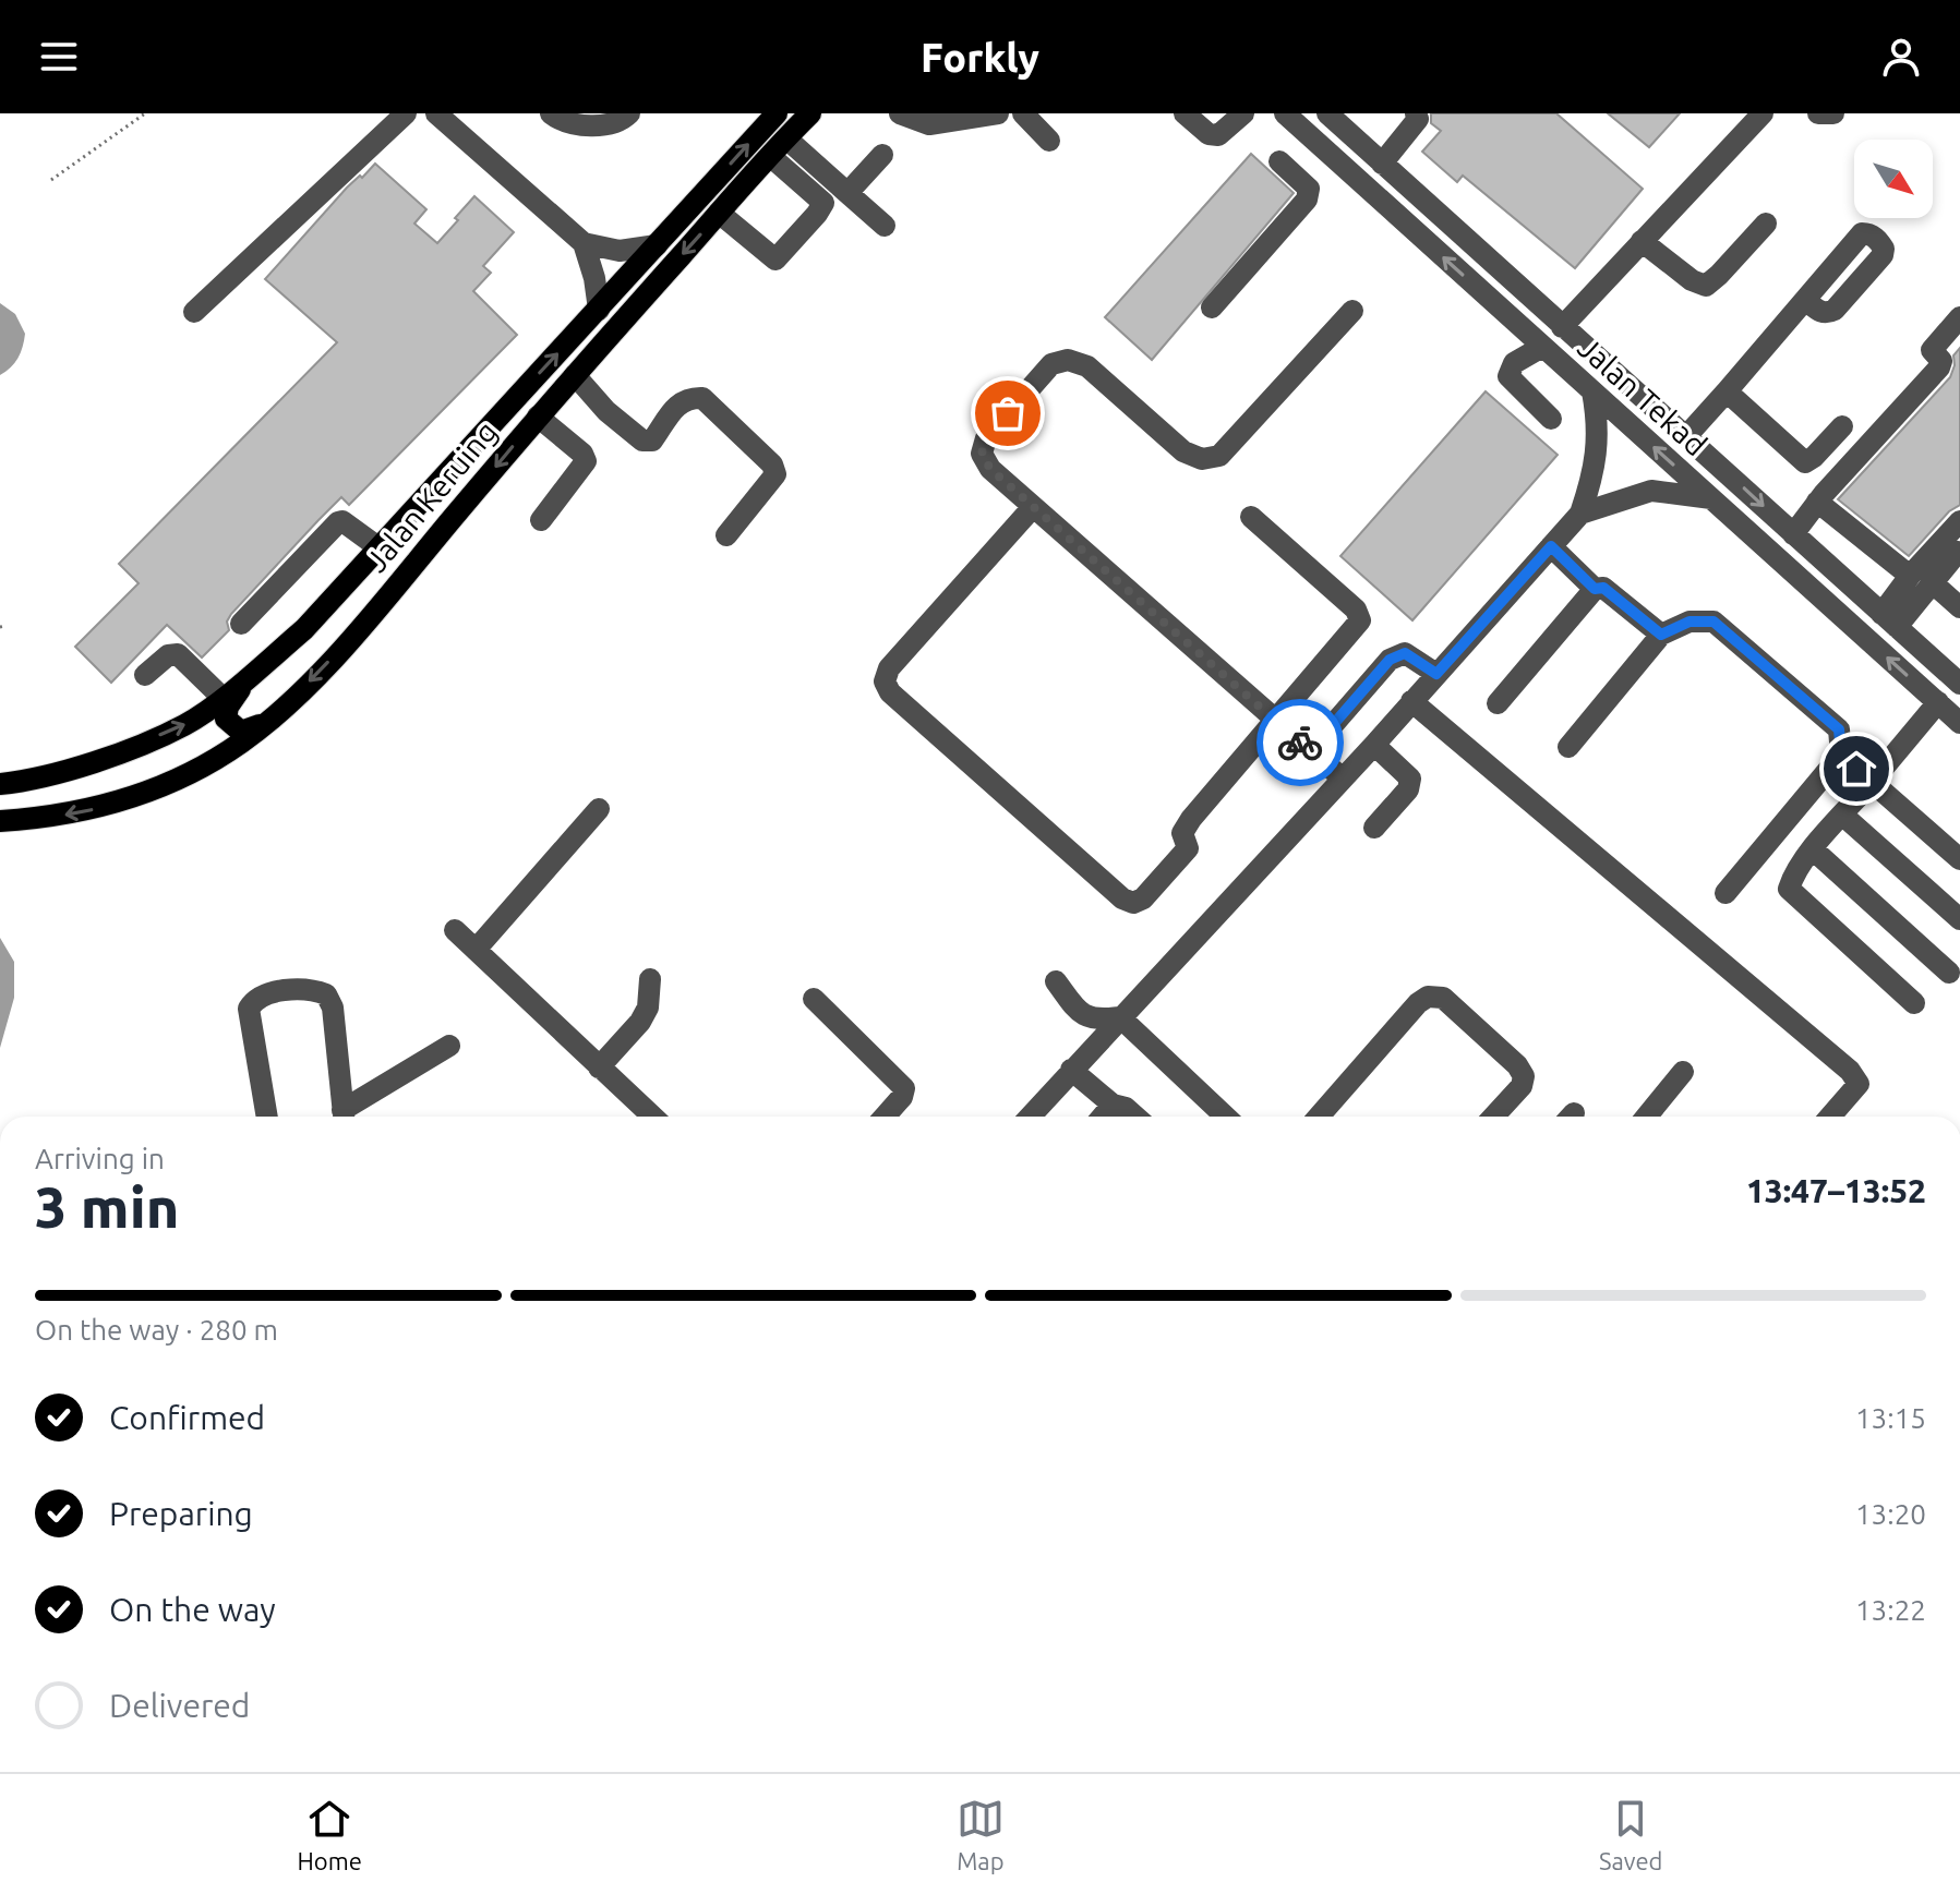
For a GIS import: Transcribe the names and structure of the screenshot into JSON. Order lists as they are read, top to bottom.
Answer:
{
  "streets": {
    "main road": ["Jalan Keruing"],
    "street": ["Jalan Tekad"]
  },
  "north": "bottom right",
  "page": {
    "header": "Forkly",
    "heading": ["3 min", "Arriving in", "13:47–13:52"],
    "bar": "On the way · 280 m",
    "list": [
      ["Confirmed", "13:15"],
      ["Preparing", "13:20"],
      ["On the way", "13:22"],
      "Delivered"
    ],
    "tabs": ["Home", "Map", "Saved"]
  }
}
